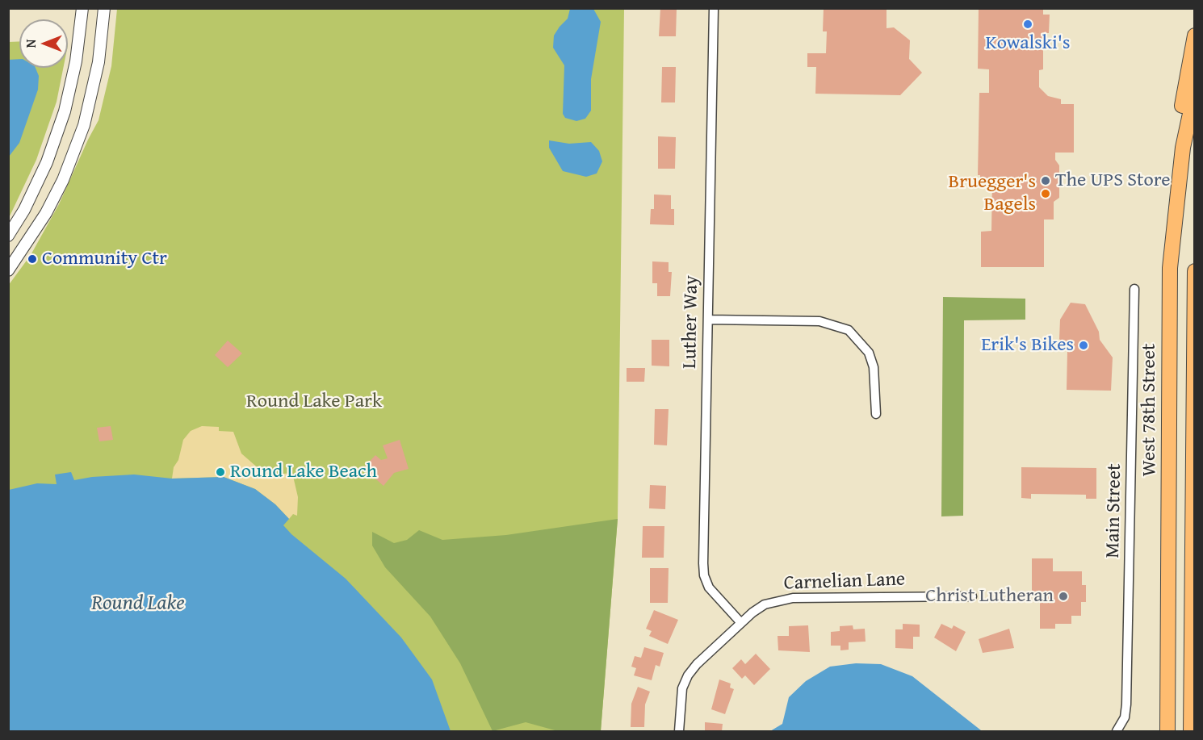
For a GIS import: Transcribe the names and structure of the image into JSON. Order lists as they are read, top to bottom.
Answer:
{
  "streets": {
    "main road": ["West 78th Street"],
    "street": ["Luther Way", "Main Street", "Carnelian Lane"]
  },
  "crossings": [
    ["Luther Way", "Carnelian Lane"]
  ],
  "water": ["Round Lake"],
  "parks": ["Round Lake Park"],
  "places": [
    "Kowalski's",
    "The UPS Store",
    "Bruegger's Bagels",
    "Community Ctr",
    "Erik's Bikes",
    "Round Lake Beach",
    "Christ Lutheran"
  ],
  "north": "left"
}
